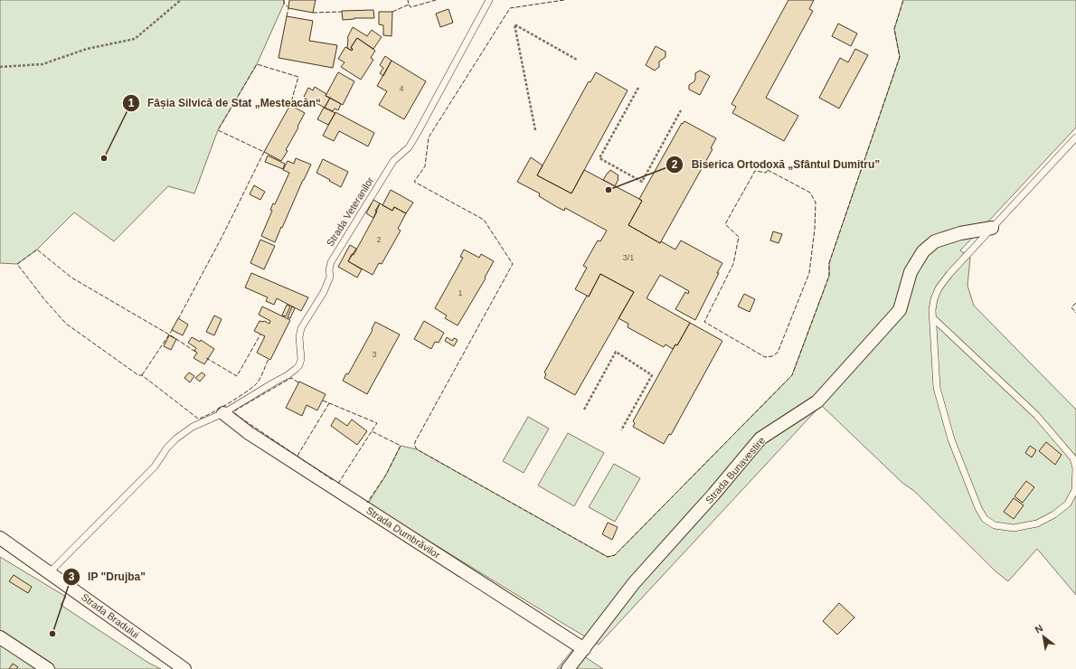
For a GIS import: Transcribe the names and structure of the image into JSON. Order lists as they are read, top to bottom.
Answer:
{
  "streets": {
    "street": ["Strada Bunavestire", "Strada Dumbrăvilor", "Strada Bradului"],
    "lane": ["Strada Veteranilor"]
  },
  "crossings": [
    ["Strada Veteranilor", "Strada Dumbrăvilor"],
    ["Strada Bunavestire", "Strada Dumbrăvilor"]
  ],
  "places": ["Fâșia Silvică de Stat „Mesteacăn“", "Biserica Ortodoxă „Sfântul Dumitru”", "IP \"Drujba\""],
  "house_numbers": [
    "4",
    "2",
    "3/1",
    "1",
    "3"
  ],
  "north": "top left"
}
